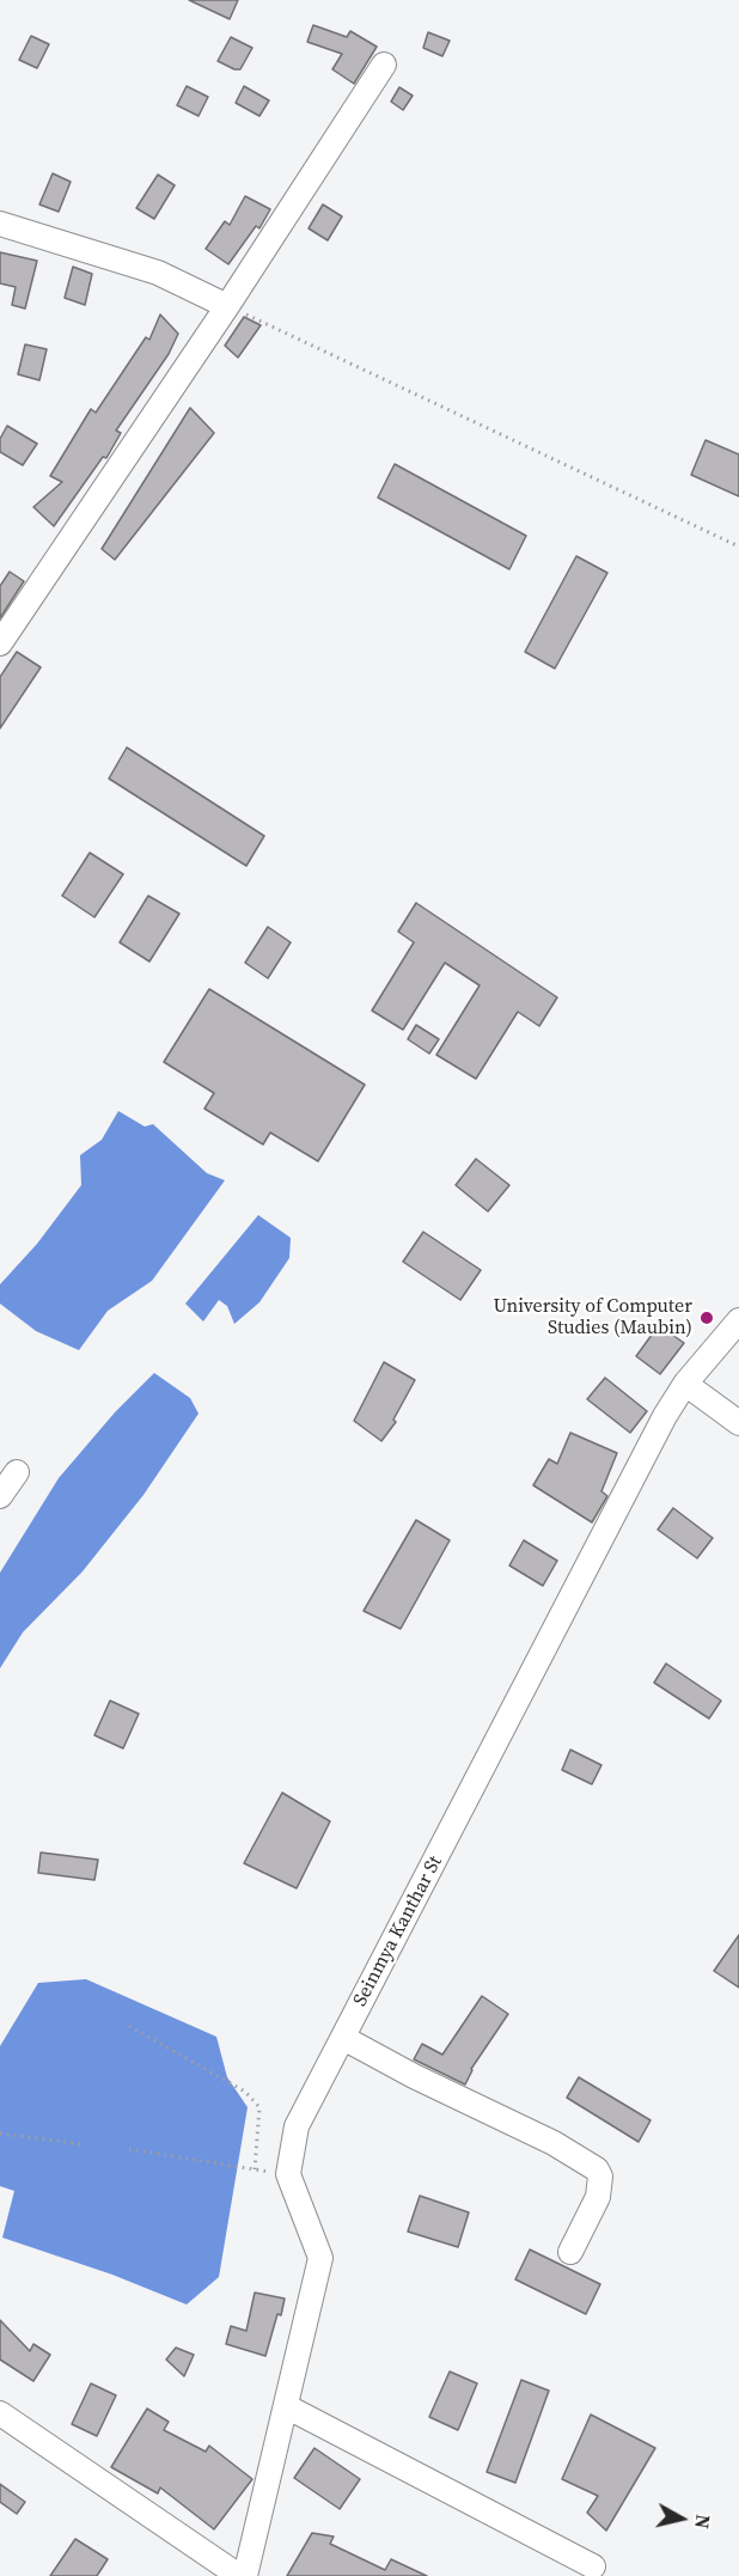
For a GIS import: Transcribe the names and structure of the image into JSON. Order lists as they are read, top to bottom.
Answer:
{
  "streets": {
    "street": ["Seinmya Kanthar St"]
  },
  "places": ["University of Computer Studies (Maubin)"],
  "north": "right"
}
